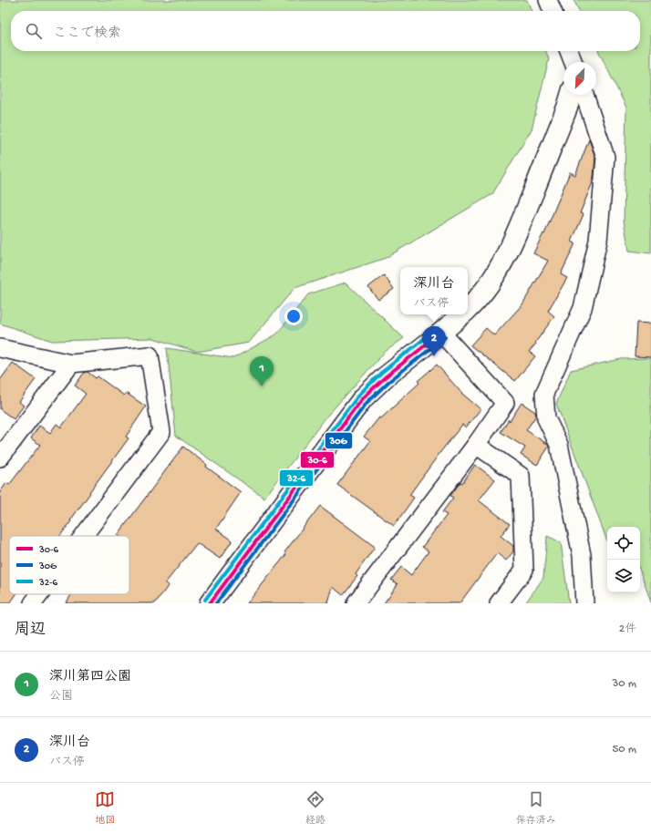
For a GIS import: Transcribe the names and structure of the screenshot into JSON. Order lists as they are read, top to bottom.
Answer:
{
  "lines": ["transit line 32-6", "transit line 30-6", "transit line 30G"],
  "legend": ["30-6", "30G", "32-6"],
  "north": "bottom left",
  "page": {
    "search": "ここで検索",
    "popup": ["深川台", "バス停"],
    "pins": ["2", "1"],
    "heading": ["周辺", "2件"],
    "list": [
      {
        "mark": "1",
        "name": "深川第四公園",
        "note": "公園",
        "value": "30 m"
      },
      {
        "mark": "2",
        "name": "深川台",
        "note": "バス停",
        "value": "50 m"
      }
    ],
    "nav": ["地図", "経路", "保存済み"]
  }
}
